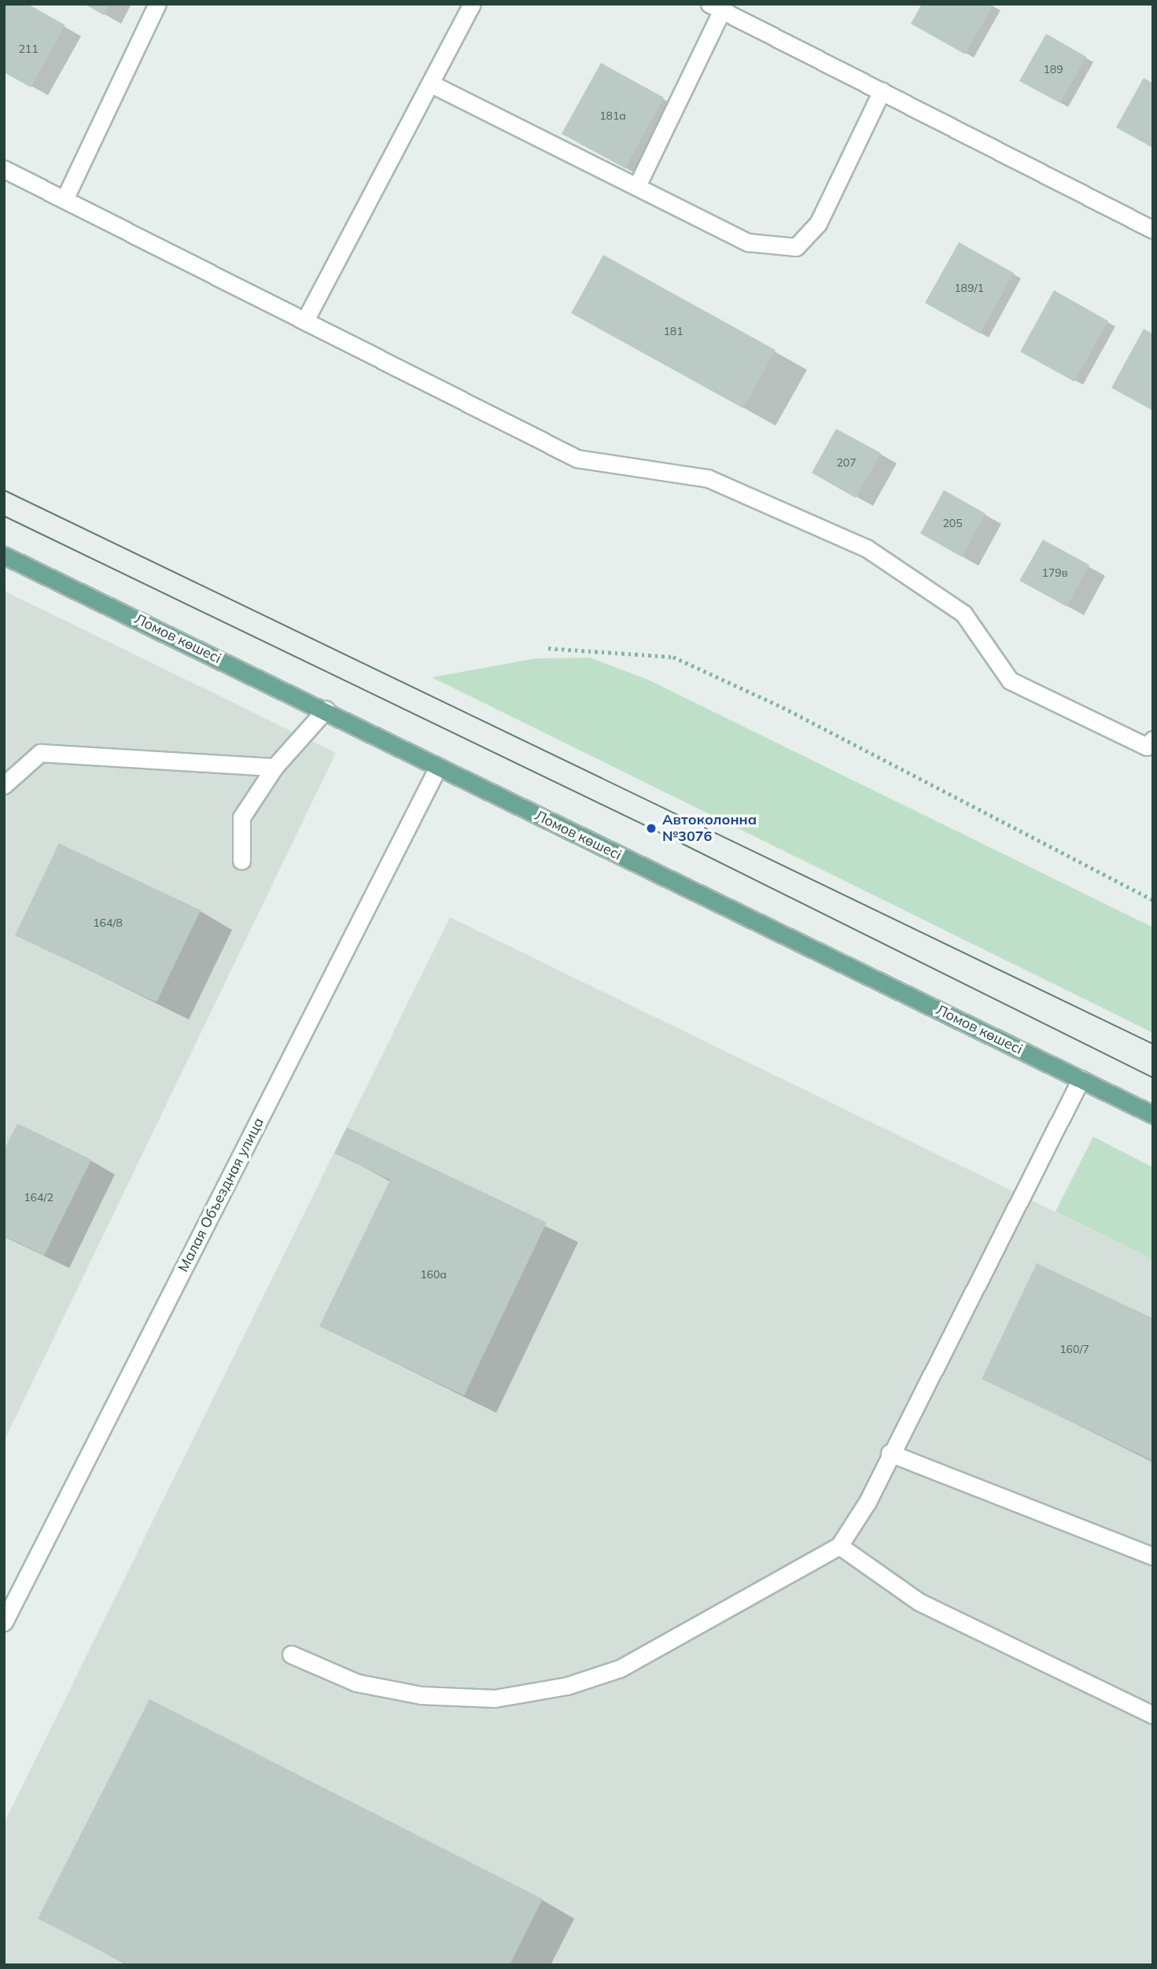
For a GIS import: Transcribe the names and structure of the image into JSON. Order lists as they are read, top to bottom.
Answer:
{
  "streets": {
    "main road": ["Ломов көшесі"],
    "street": ["Малая Объездная улица"]
  },
  "crossings": [
    ["Ломов көшесі", "Малая Объездная улица"]
  ],
  "places": ["Автоколонна №3076"],
  "house_numbers": [
    "211",
    "189",
    "181а",
    "189/1",
    "181",
    "207",
    "205",
    "179в",
    "164/8",
    "164/2",
    "160а",
    "160/7"
  ]
}
